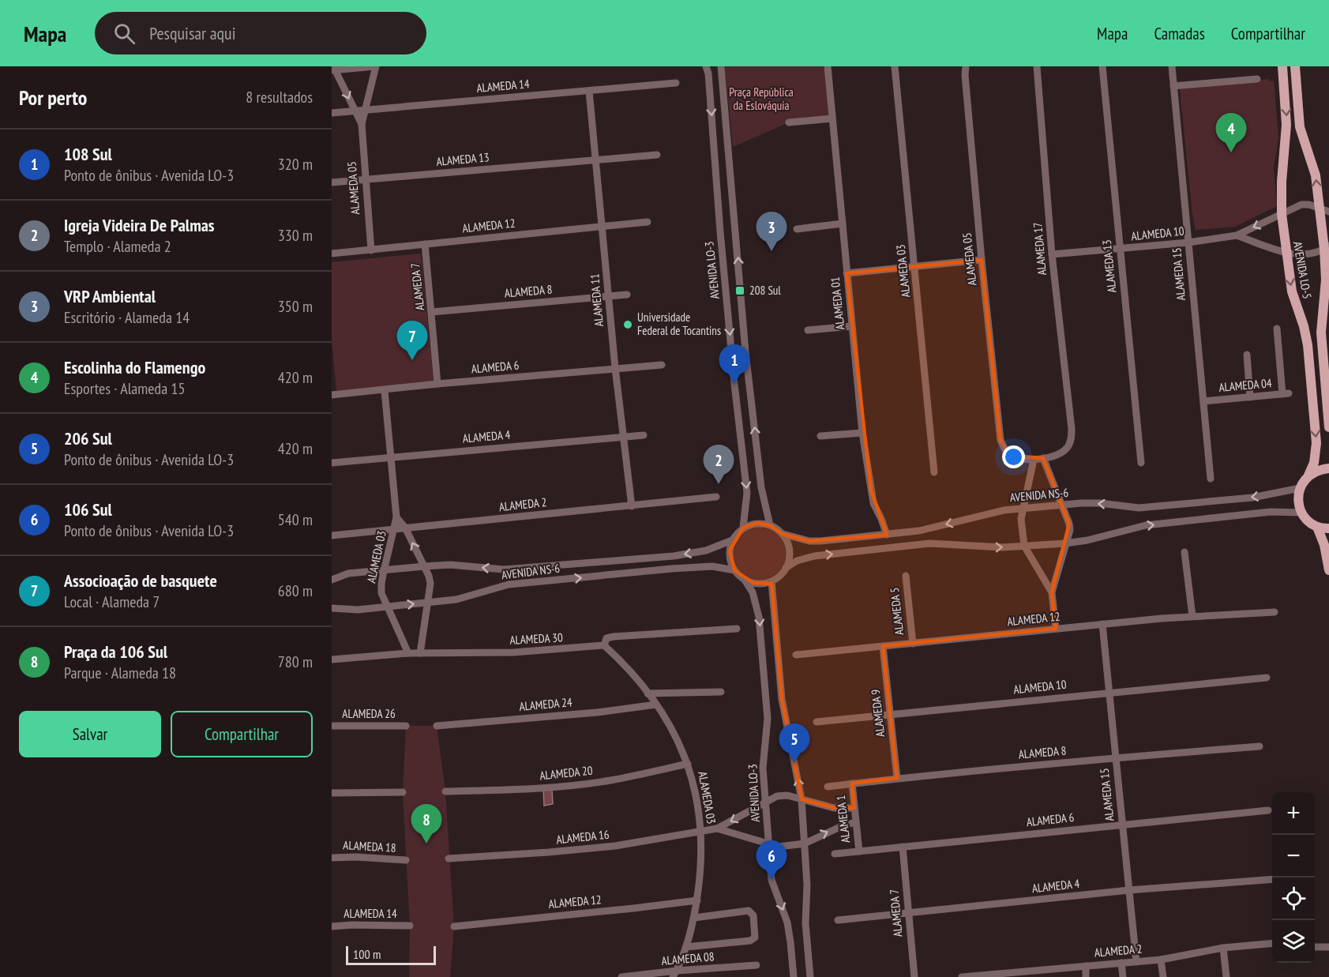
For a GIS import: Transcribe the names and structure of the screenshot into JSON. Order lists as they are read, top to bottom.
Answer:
{
  "streets": {
    "main road": ["AVENIDA LO-5"],
    "street": [
      "ALAMEDA 14",
      "ALAMEDA 13",
      "ALAMEDA 05",
      "ALAMEDA 12",
      "ALAMEDA 10",
      "ALAMEDA 17",
      "AVENIDA LO-3",
      "ALAMEDA 03",
      "ALAMEDA 15",
      "ALAMEDA 7",
      "ALAMEDA 8",
      "ALAMEDA 11",
      "ALAMEDA 01",
      "ALAMEDA 6",
      "ALAMEDA 04",
      "ALAMEDA 4",
      "AVENIDA NS-6",
      "ALAMEDA 2",
      "ALAMEDA 5",
      "ALAMEDA 30",
      "ALAMEDA 24",
      "ALAMEDA 9",
      "ALAMEDA 26",
      "ALAMEDA 20",
      "ALAMEDA 1",
      "ALAMEDA 16",
      "ALAMEDA 18",
      "ALAMEDA 08"
    ]
  },
  "crossings": [
    ["ALAMEDA 14", "ALAMEDA 11"],
    ["ALAMEDA 13", "ALAMEDA 05"],
    ["ALAMEDA 13", "ALAMEDA 10"],
    ["ALAMEDA 13", "ALAMEDA 11"],
    ["ALAMEDA 05", "ALAMEDA 12"],
    ["ALAMEDA 12", "ALAMEDA 03"],
    ["ALAMEDA 12", "ALAMEDA 15"],
    ["ALAMEDA 12", "ALAMEDA 7"],
    ["ALAMEDA 12", "ALAMEDA 11"],
    ["ALAMEDA 12", "ALAMEDA 5"],
    ["ALAMEDA 12", "ALAMEDA 9"],
    ["ALAMEDA 10", "ALAMEDA 17"],
    ["ALAMEDA 10", "AVENIDA LO-5"],
    ["ALAMEDA 10", "ALAMEDA 15"],
    ["ALAMEDA 10", "ALAMEDA 9"],
    ["AVENIDA LO-3", "AVENIDA NS-6"],
    ["AVENIDA LO-3", "ALAMEDA 16"],
    ["AVENIDA LO-5", "AVENIDA NS-6"],
    ["ALAMEDA 03", "ALAMEDA 6"],
    ["ALAMEDA 03", "ALAMEDA 4"],
    ["ALAMEDA 03", "AVENIDA NS-6"],
    ["ALAMEDA 03", "ALAMEDA 2"],
    ["ALAMEDA 03", "ALAMEDA 30"],
    ["ALAMEDA 03", "ALAMEDA 24"],
    ["ALAMEDA 03", "ALAMEDA 20"],
    ["ALAMEDA 03", "ALAMEDA 16"],
    ["ALAMEDA 03", "ALAMEDA 08"],
    ["ALAMEDA 15", "ALAMEDA 8"],
    ["ALAMEDA 15", "ALAMEDA 6"],
    ["ALAMEDA 15", "ALAMEDA 04"],
    ["ALAMEDA 15", "ALAMEDA 4"],
    ["ALAMEDA 15", "ALAMEDA 2"],
    ["ALAMEDA 7", "ALAMEDA 8"],
    ["ALAMEDA 7", "ALAMEDA 6"],
    ["ALAMEDA 7", "ALAMEDA 4"],
    ["ALAMEDA 8", "ALAMEDA 11"],
    ["ALAMEDA 8", "ALAMEDA 9"],
    ["ALAMEDA 8", "ALAMEDA 1"],
    ["ALAMEDA 11", "ALAMEDA 6"],
    ["ALAMEDA 11", "ALAMEDA 4"],
    ["ALAMEDA 11", "ALAMEDA 2"],
    ["ALAMEDA 01", "AVENIDA NS-6"],
    ["ALAMEDA 6", "ALAMEDA 1"],
    ["ALAMEDA 1", "ALAMEDA 16"]
  ],
  "parks": ["Praça República da Eslováquia"],
  "places": {
    "transit": ["208 Sul"],
    "other": ["Universidade Federal de Tocantins"]
  },
  "scale_bar": "100 m",
  "page": {
    "header": "Mapa",
    "search": "Pesquisar aqui",
    "nav": ["Mapa", "Camadas", "Compartilhar"],
    "heading": ["Por perto", "8 resultados"],
    "pins": [
      "4",
      "3",
      "7",
      "1",
      "2",
      "5",
      "8",
      "6"
    ],
    "list": [
      {
        "mark": "1",
        "name": "108 Sul",
        "note": "Ponto de ônibus · Avenida LO-3",
        "value": "320 m"
      },
      {
        "mark": "2",
        "name": "Igreja Videira De Palmas",
        "note": "Templo · Alameda 2",
        "value": "330 m"
      },
      {
        "mark": "3",
        "name": "VRP Ambiental",
        "note": "Escritório · Alameda 14",
        "value": "350 m"
      },
      {
        "mark": "4",
        "name": "Escolinha do Flamengo",
        "note": "Esportes · Alameda 15",
        "value": "420 m"
      },
      {
        "mark": "5",
        "name": "206 Sul",
        "note": "Ponto de ônibus · Avenida LO-3",
        "value": "420 m"
      },
      {
        "mark": "6",
        "name": "106 Sul",
        "note": "Ponto de ônibus · Avenida LO-3",
        "value": "540 m"
      },
      {
        "mark": "7",
        "name": "Associoação de basquete",
        "note": "Local · Alameda 7",
        "value": "680 m"
      },
      {
        "mark": "8",
        "name": "Praça da 106 Sul",
        "note": "Parque · Alameda 18",
        "value": "780 m"
      }
    ],
    "buttons": ["Salvar", "Compartilhar"],
    "map_buttons": ["+", "−"],
    "scale": "100 m"
  }
}
